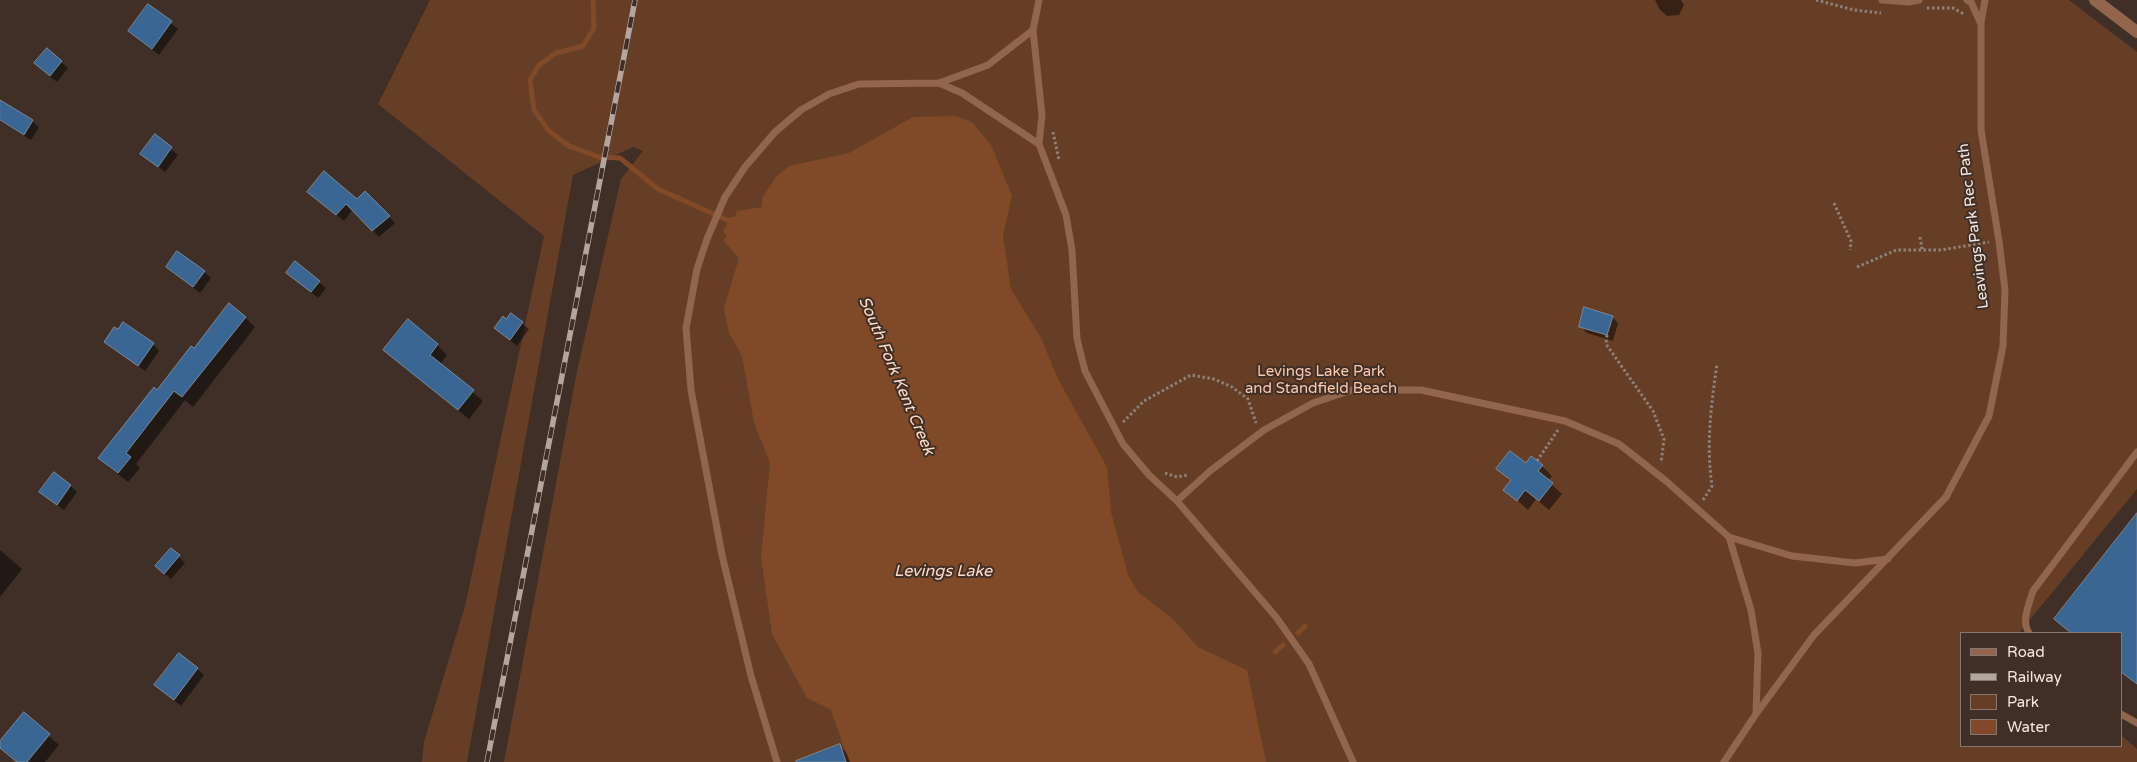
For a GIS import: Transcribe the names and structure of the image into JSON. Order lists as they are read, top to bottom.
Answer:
{
  "streets": {
    "path": ["Leavings Park Rec Path"]
  },
  "water": ["South Fork Kent Creek", "Levings Lake"],
  "parks": ["Levings Lake Park and Standfield Beach"],
  "legend": [
    "Road",
    "Railway",
    "Park",
    "Water"
  ]
}
